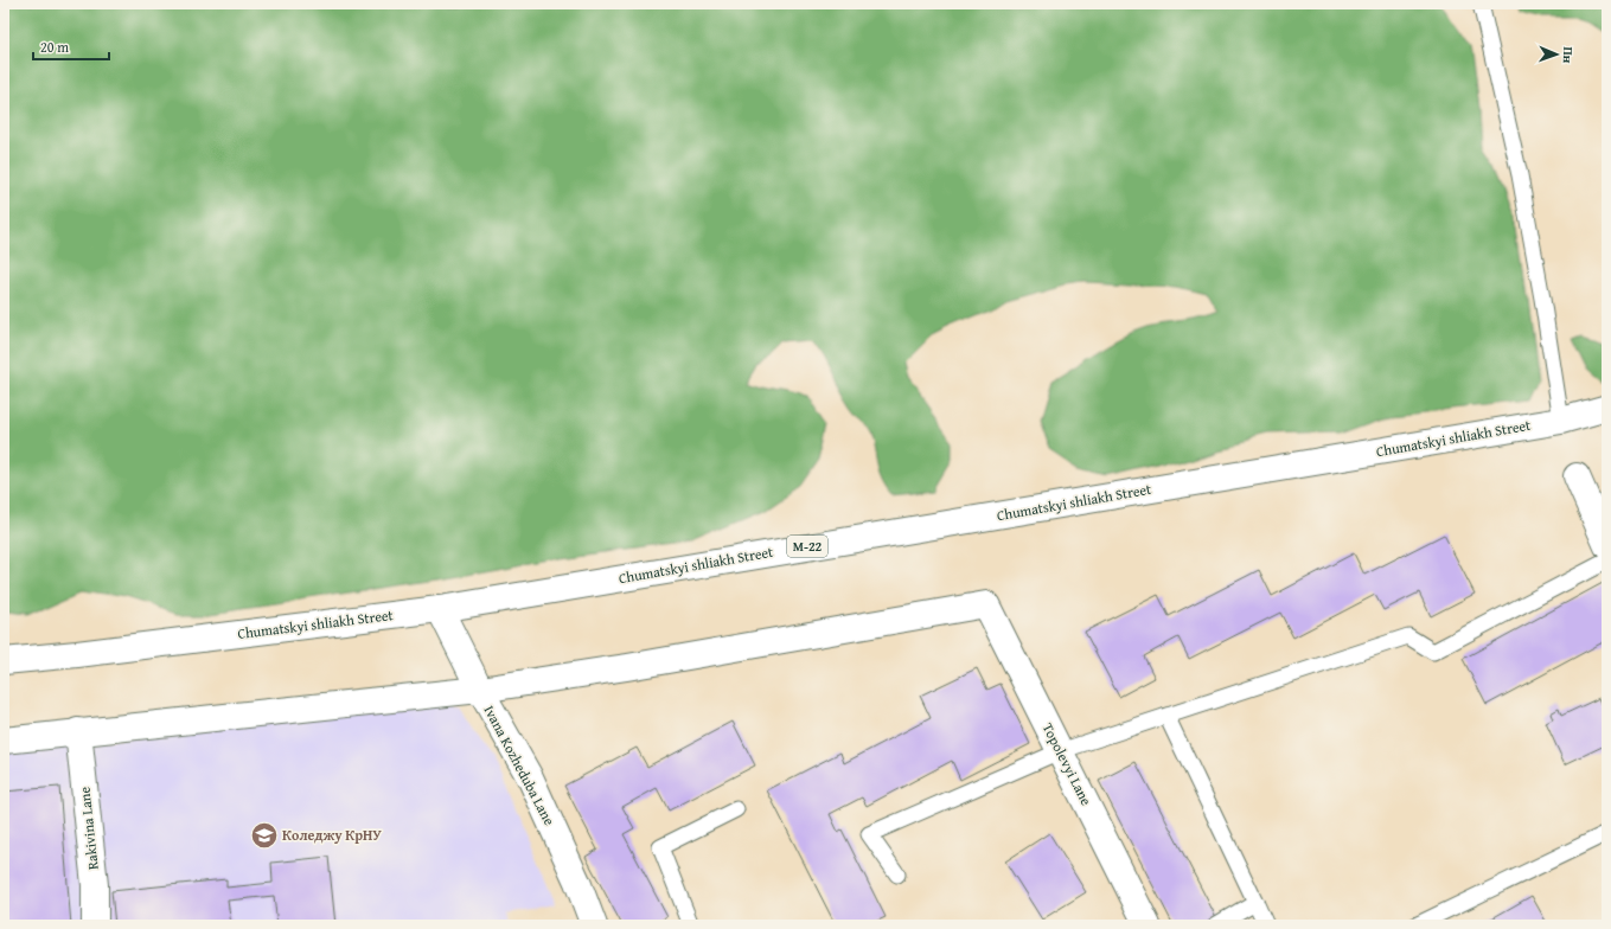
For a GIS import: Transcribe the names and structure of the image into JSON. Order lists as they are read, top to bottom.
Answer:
{
  "streets": {
    "main road": [
      "Chumatskyi shliakh Street",
      "М-22",
      "Topolevyi Lane",
      "Ivana Kozheduba Lane",
      "Rakivina Lane"
    ]
  },
  "crossings": [
    ["Chumatskyi shliakh Street", "Ivana Kozheduba Lane"],
    ["Topolevyi Lane", "Ivana Kozheduba Lane"]
  ],
  "places": {
    "school or university": ["Коледжу КрНУ"]
  },
  "scale_bar": "20 m",
  "north": "right"
}
